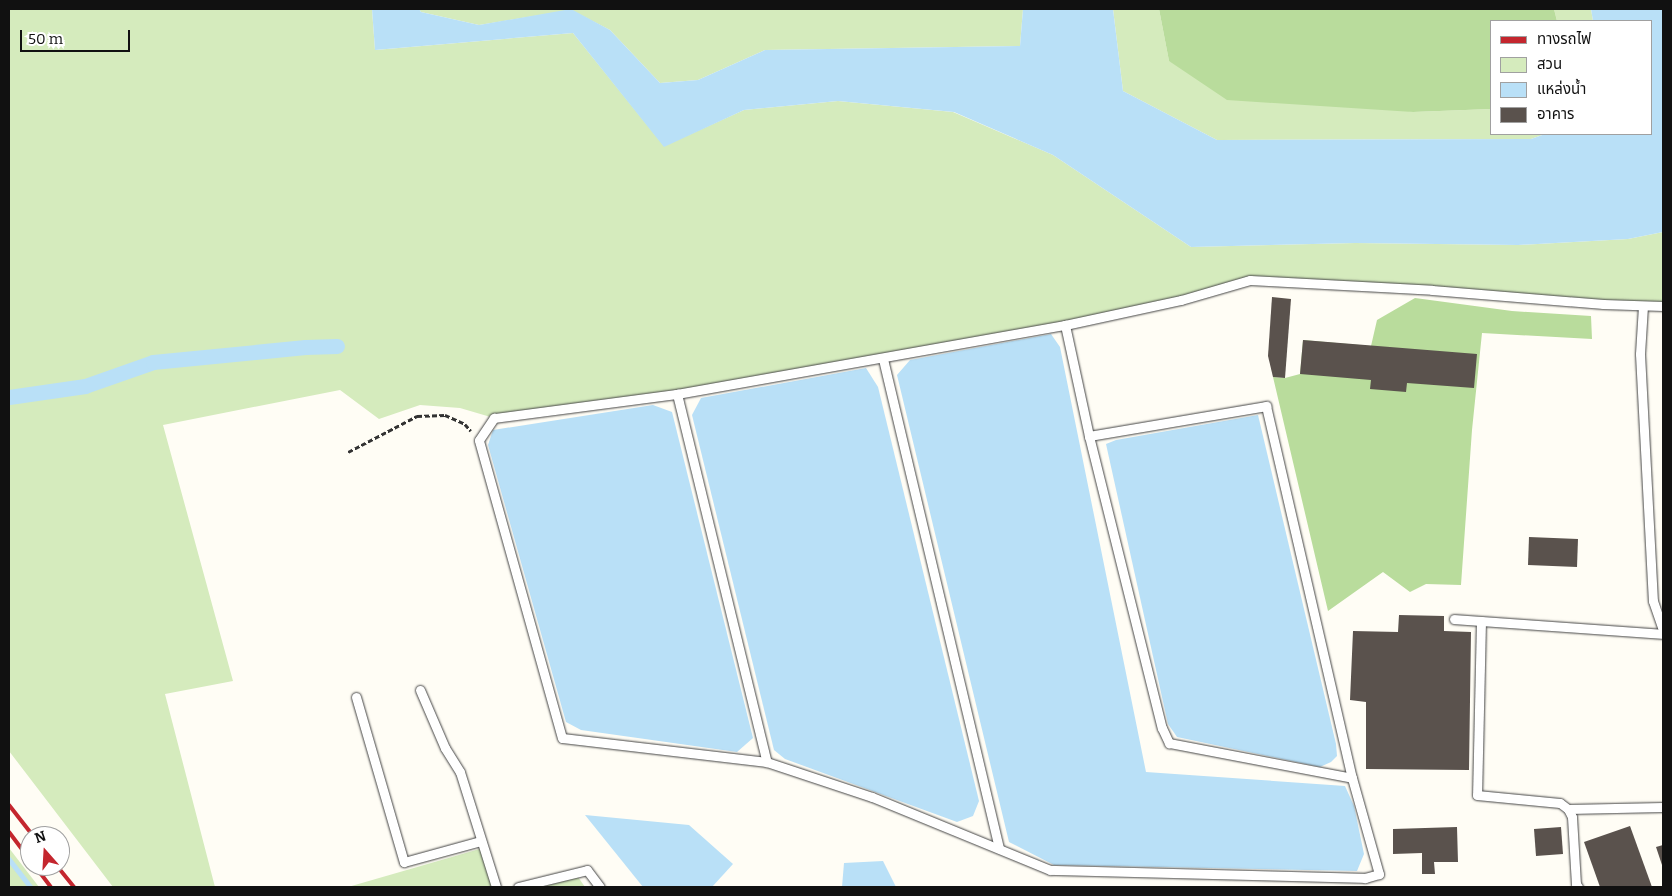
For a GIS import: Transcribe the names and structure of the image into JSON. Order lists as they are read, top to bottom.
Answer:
{
  "legend": [
    "ทางรถไฟ",
    "สวน",
    "แหล่งน้ำ",
    "อาคาร"
  ],
  "scale_bar": "50 m",
  "north": "top"
}
